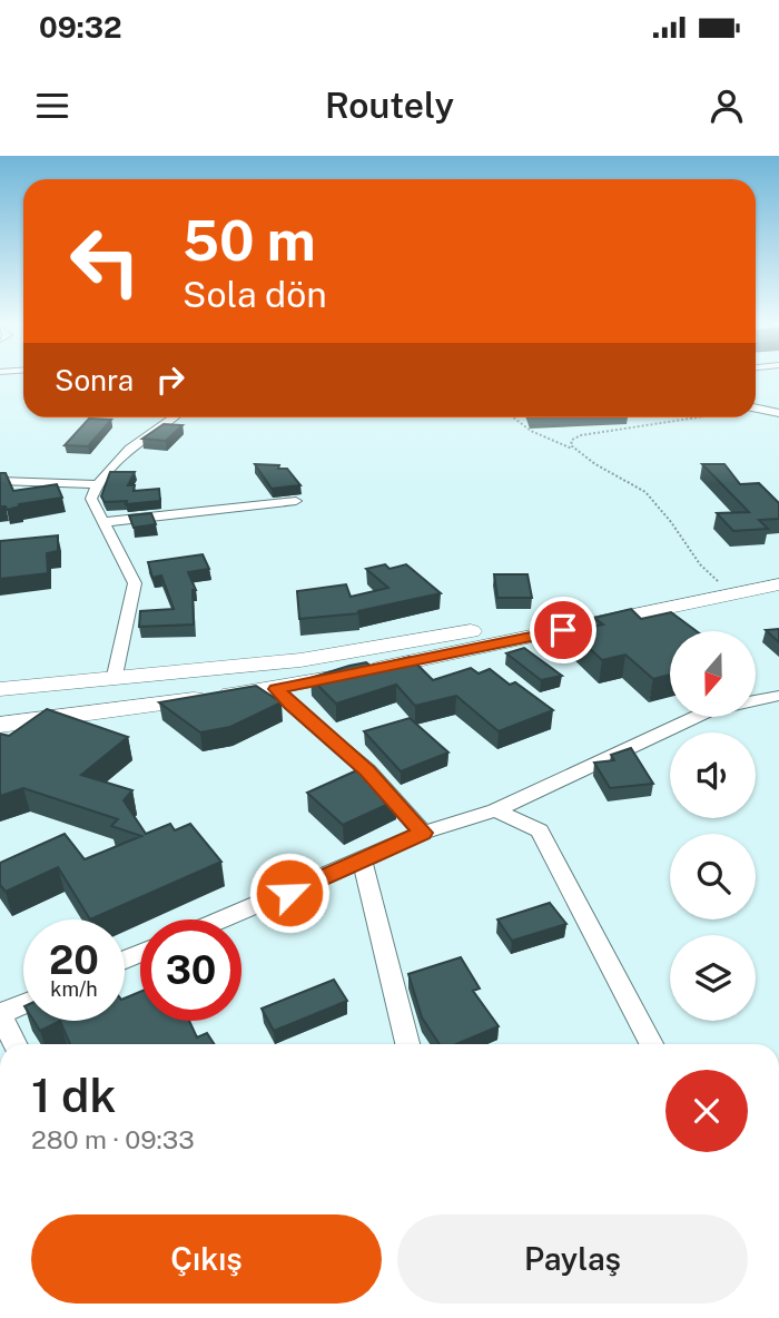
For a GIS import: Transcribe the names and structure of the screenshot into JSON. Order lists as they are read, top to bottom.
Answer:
{
  "north": "bottom",
  "page": {
    "status": "09:32",
    "header": "Routely",
    "turn": ["50 m", "Sola dön"],
    "then": "Sonra",
    "speed": "20 km/h",
    "limit": "30",
    "heading": ["1 dk", "280 m · 09:33"],
    "buttons": ["Çıkış", "Paylaş"]
  }
}
